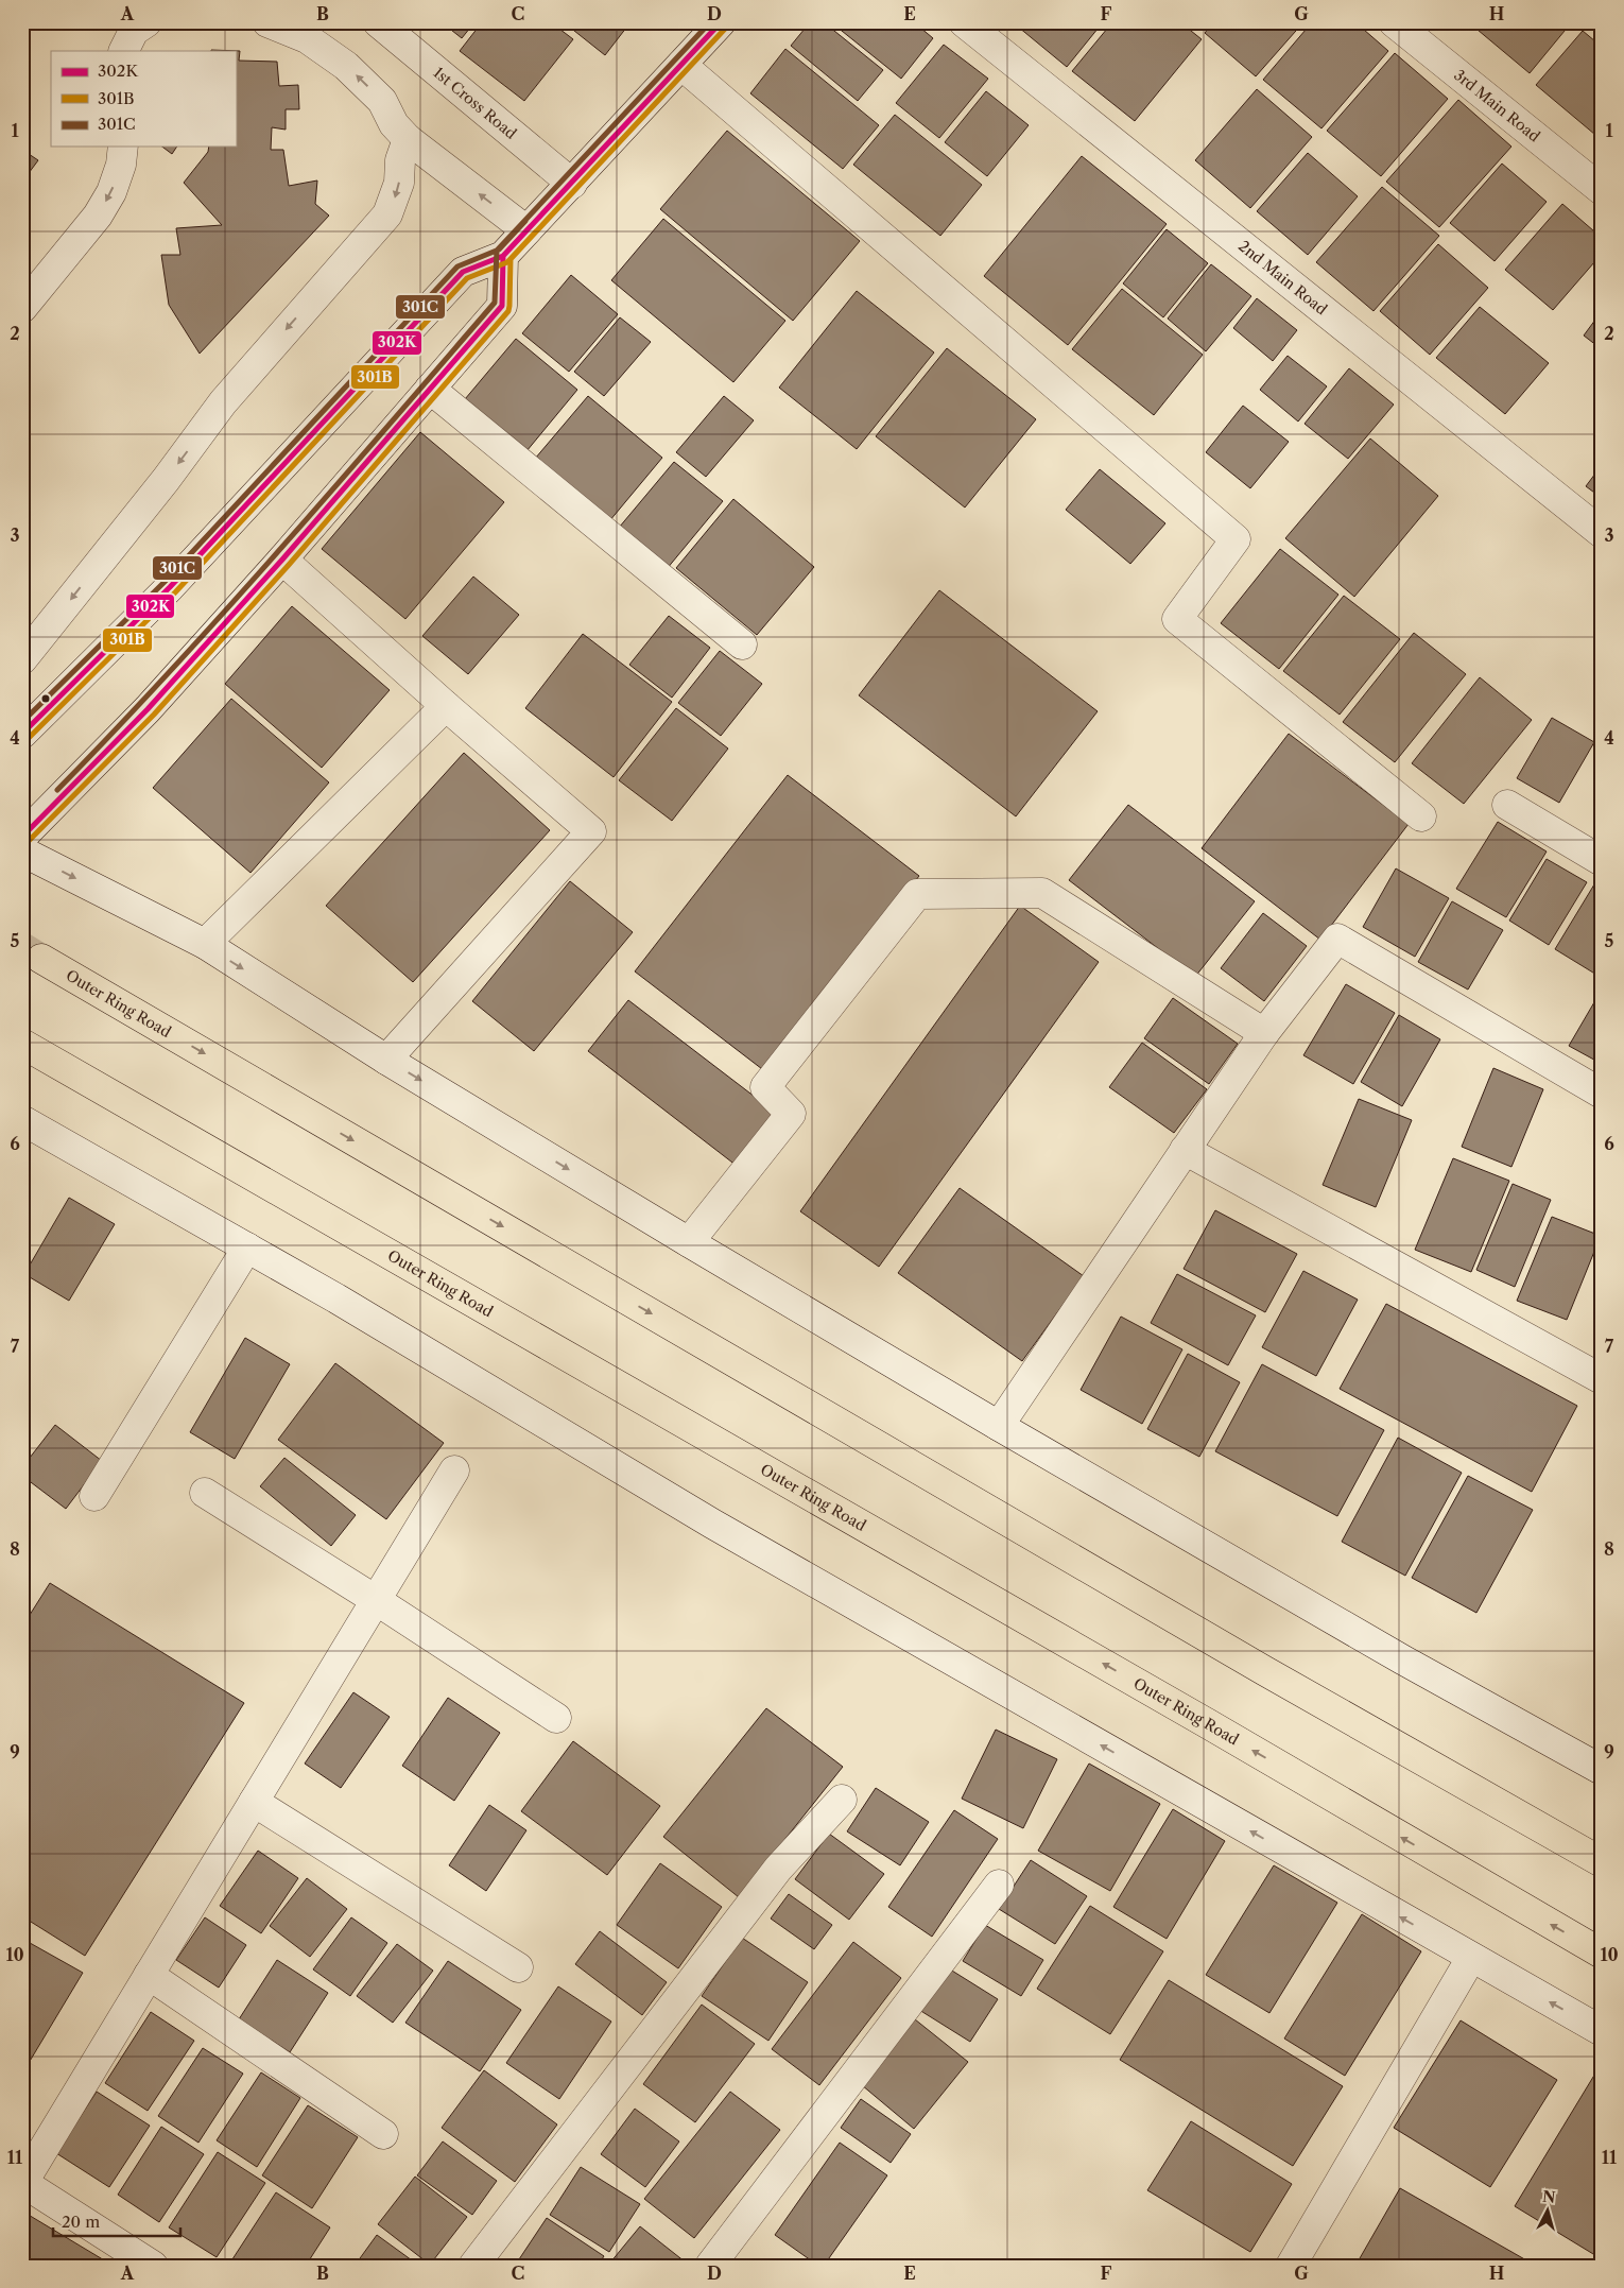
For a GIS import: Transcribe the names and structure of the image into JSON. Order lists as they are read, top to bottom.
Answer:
{
  "streets": {
    "highway": ["Outer Ring Road"],
    "street": ["1st Cross Road", "3rd Main Road", "2nd Main Road"]
  },
  "lines": ["transit line 302K", "transit line 301C", "transit line 301B"],
  "legend": ["302K", "301B", "301C"],
  "scale_bar": "20 m",
  "north": "top",
  "grid": {
    "columns": [
      "A",
      "B",
      "C",
      "D",
      "E",
      "F",
      "G",
      "H"
    ],
    "rows": [
      "1",
      "2",
      "3",
      "4",
      "5",
      "6",
      "7",
      "8",
      "9",
      "10",
      "11"
    ]
  }
}
